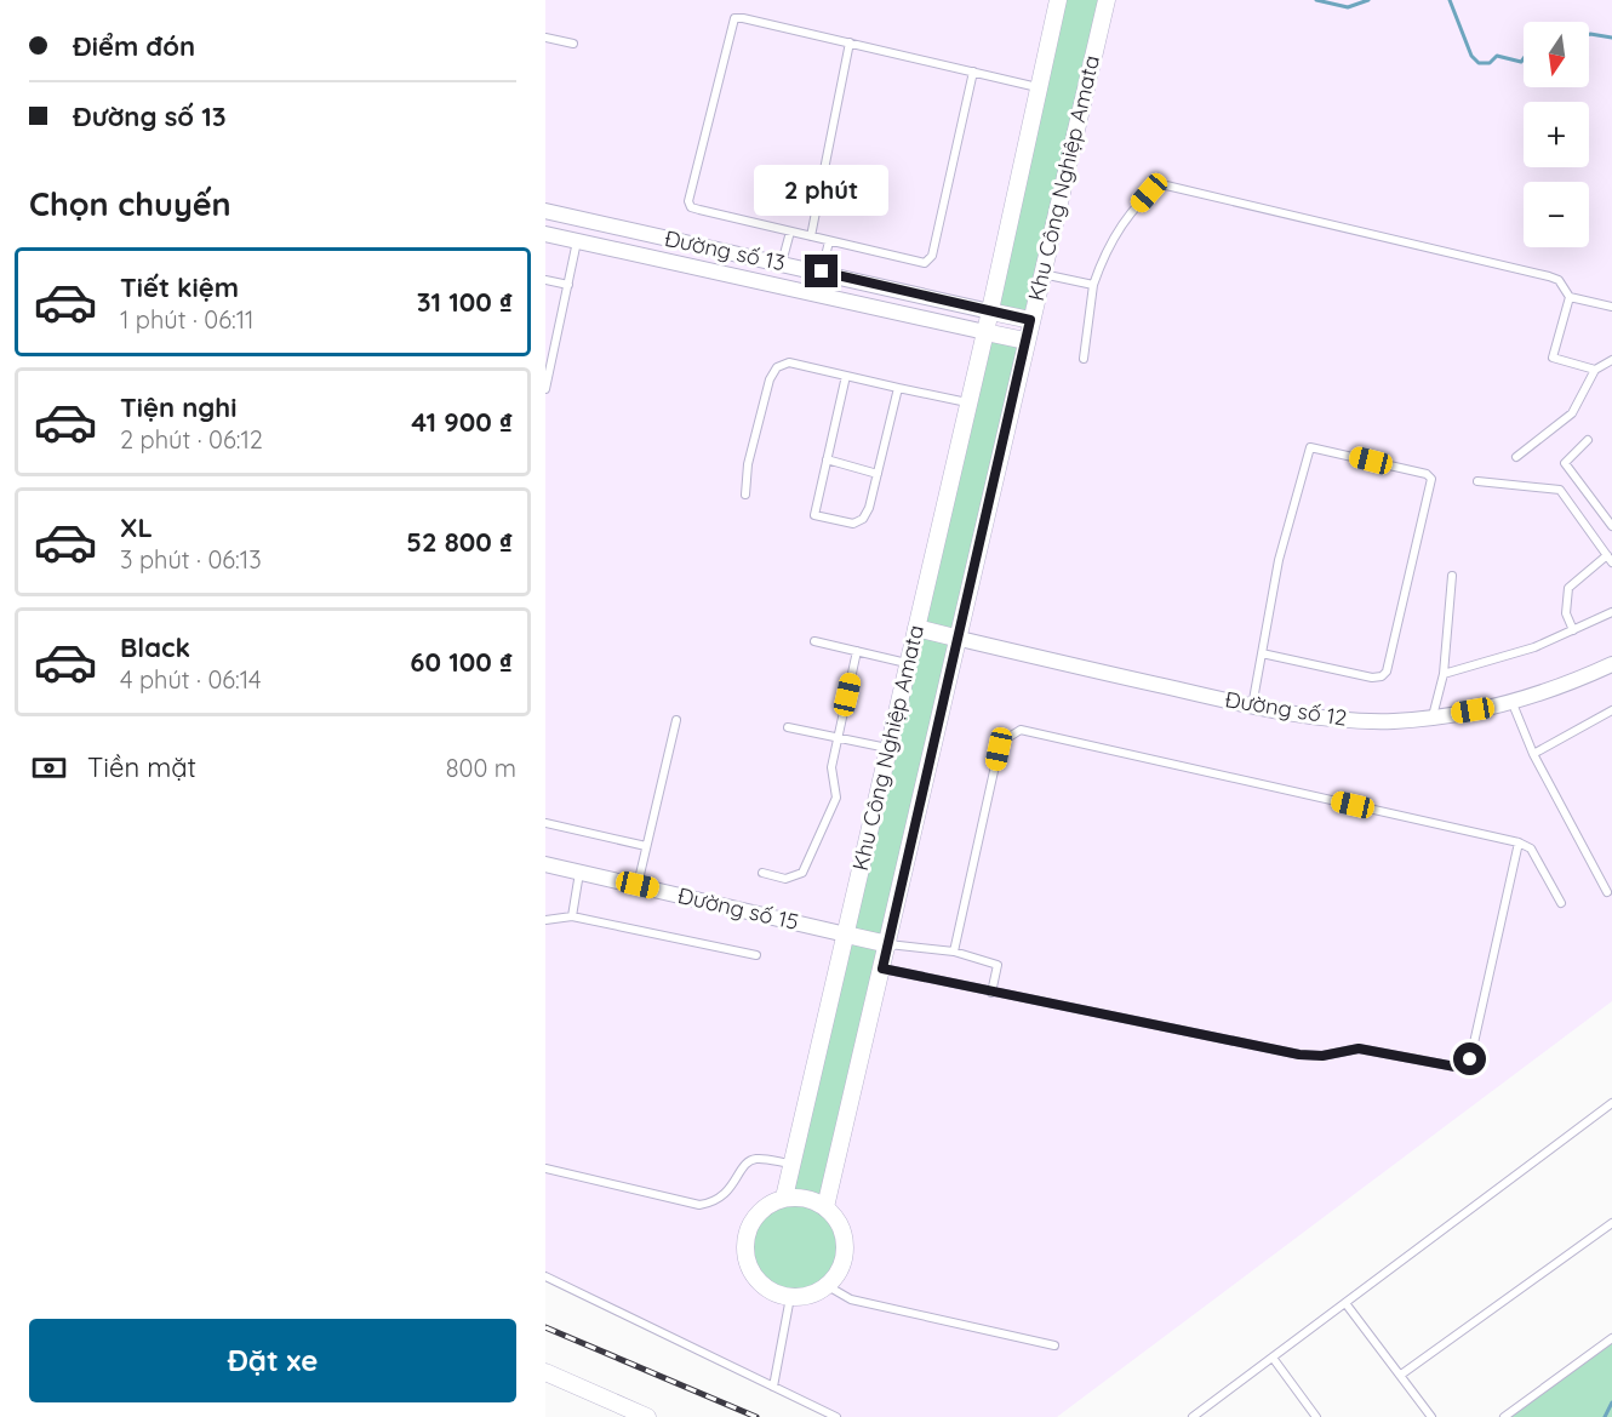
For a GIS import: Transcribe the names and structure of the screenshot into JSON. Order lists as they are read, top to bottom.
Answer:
{
  "streets": {
    "street": [
      "Khu Công Nghiệp Amata",
      "Đường số 13",
      "Đường số 12",
      "Đường số 15"
    ]
  },
  "crossings": [
    ["Khu Công Nghiệp Amata", "Đường số 13"],
    ["Khu Công Nghiệp Amata", "Đường số 12"],
    ["Khu Công Nghiệp Amata", "Đường số 15"]
  ],
  "north": "bottom",
  "page": {
    "banner": ["Điểm đón", "Đường số 13"],
    "map_buttons": ["+", "−"],
    "heading": "Chọn chuyến",
    "bubble": "2 phút",
    "list": [
      {
        "name": "Tiết kiệm",
        "note": "1 phút · 06:11",
        "value": "31 100 ₫"
      },
      {
        "name": "Tiện nghi",
        "note": "2 phút · 06:12",
        "value": "41 900 ₫"
      },
      {
        "name": "XL",
        "note": "3 phút · 06:13",
        "value": "52 800 ₫"
      },
      {
        "name": "Black",
        "note": "4 phút · 06:14",
        "value": "60 100 ₫"
      }
    ],
    "pay": ["Tiền mặt", "800 m"],
    "buttons": "Đặt xe"
  }
}
